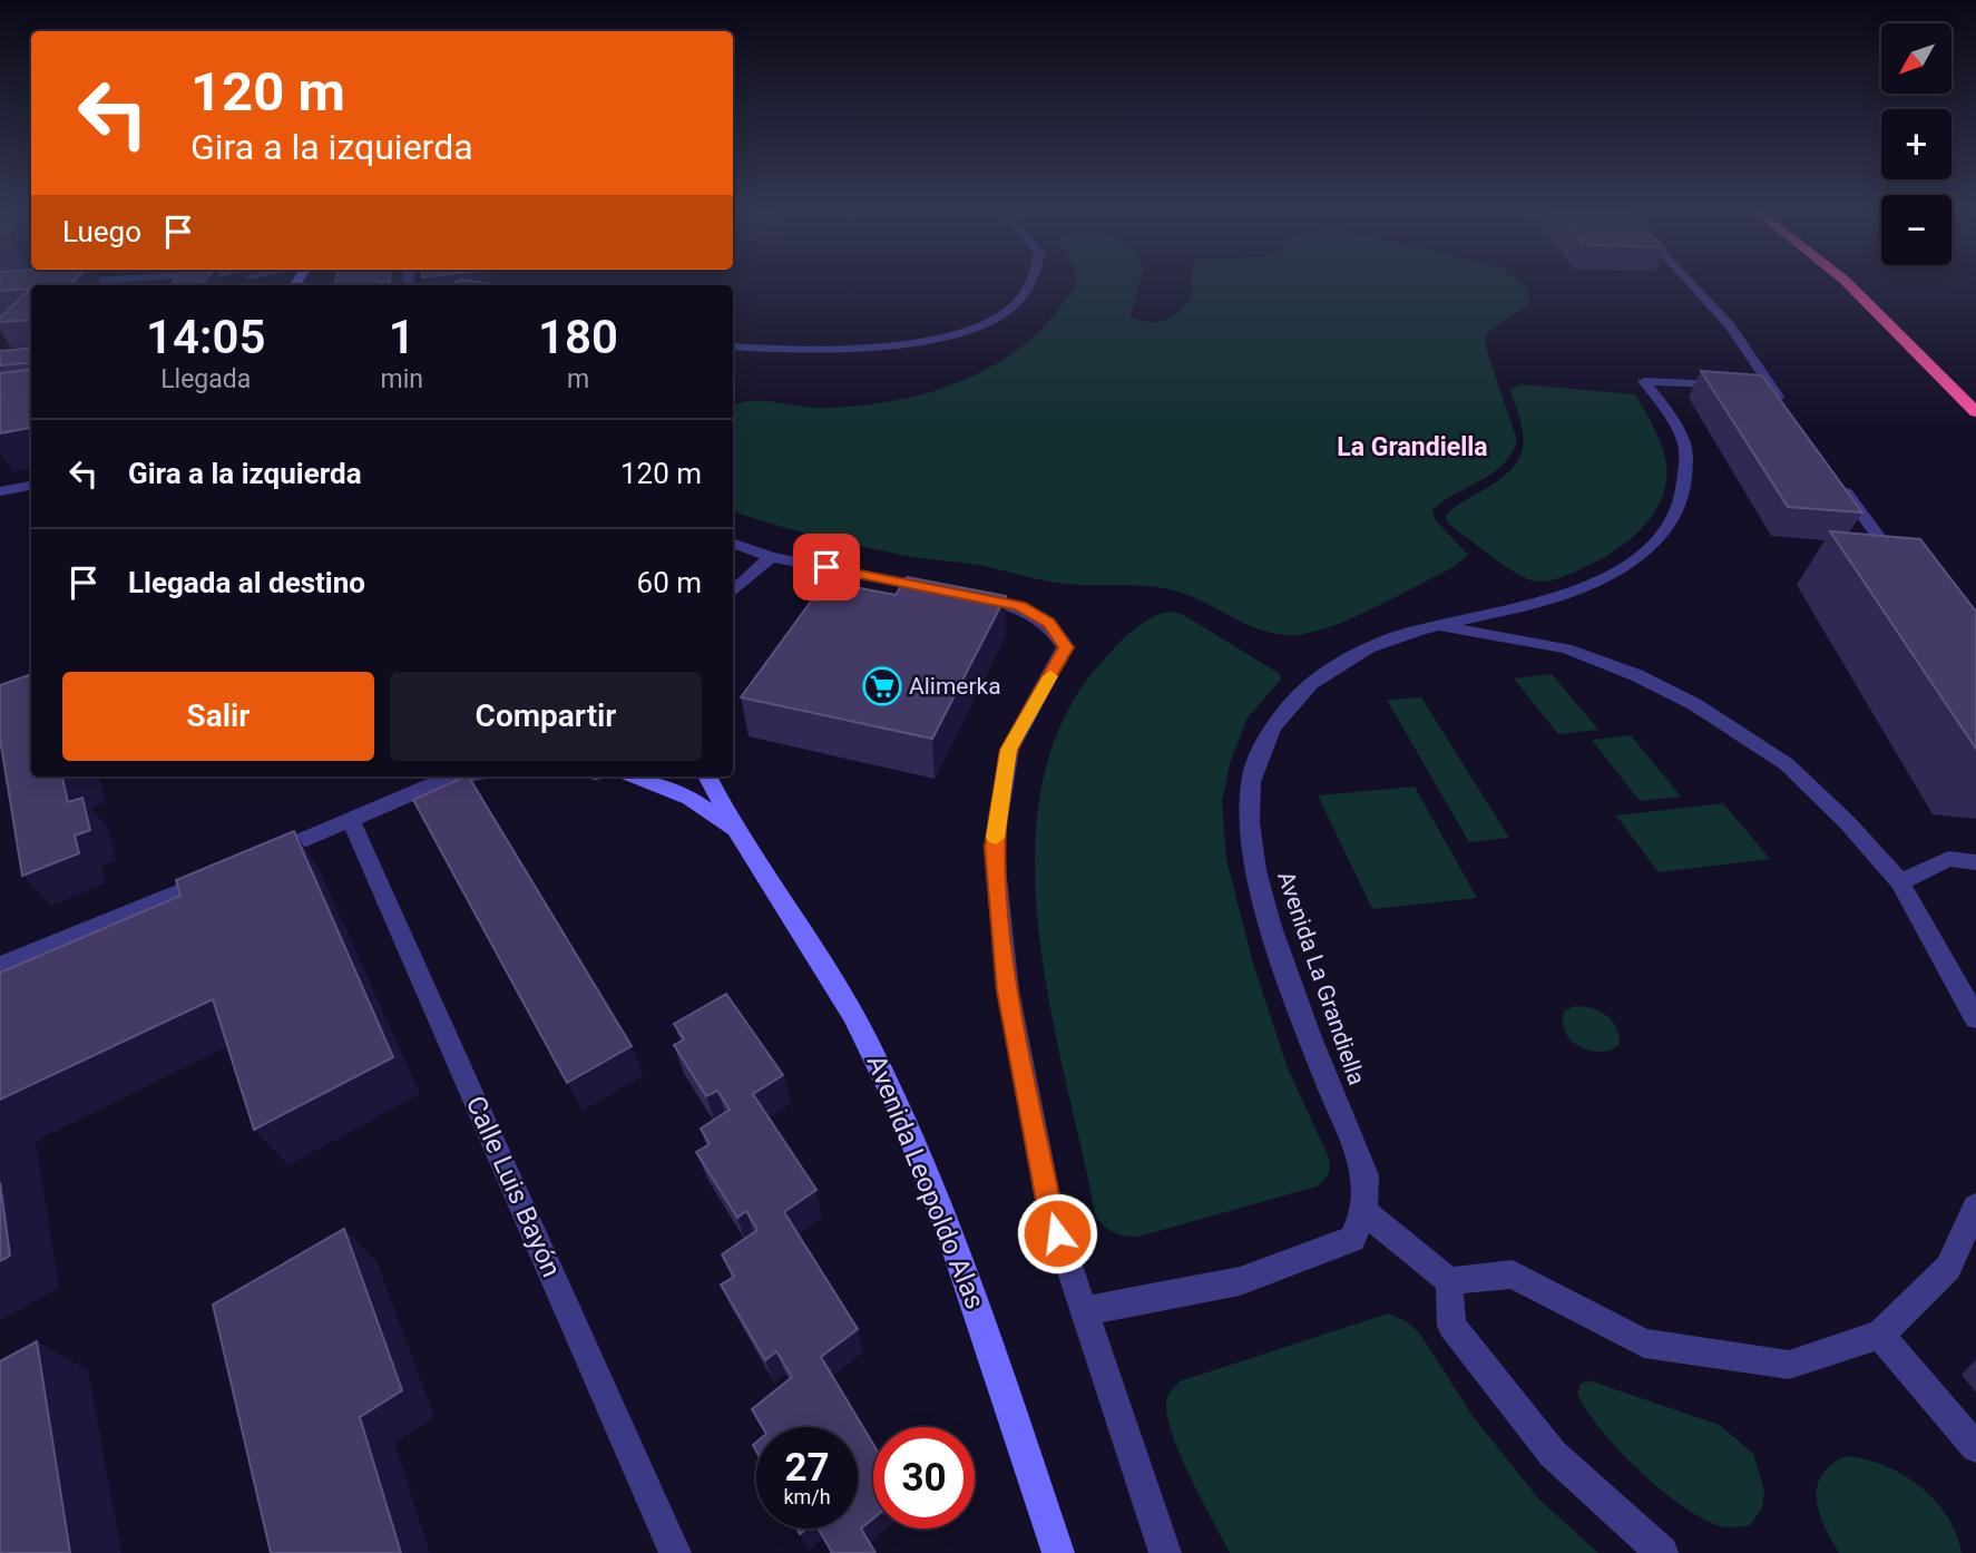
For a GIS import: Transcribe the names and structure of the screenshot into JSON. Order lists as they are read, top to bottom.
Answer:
{
  "streets": {
    "main road": ["Avenida Leopoldo Alas"],
    "street": ["Avenida La Grandiella", "Calle Luis Bayón"]
  },
  "districts": ["La Grandiella"],
  "places": {
    "supermarket": ["Alimerka"]
  },
  "north": "bottom left",
  "page": {
    "map_buttons": ["+", "−"],
    "turn": ["120 m", "Gira a la izquierda"],
    "then": "Luego",
    "eta": [
      "14:05",
      "Llegada",
      "1",
      "min",
      "180",
      "m"
    ],
    "list": [
      {
        "name": "Gira a la izquierda",
        "value": "120 m"
      },
      {
        "name": "Llegada al destino",
        "value": "60 m"
      }
    ],
    "buttons": ["Salir", "Compartir"],
    "speed": "27 km/h",
    "limit": "30"
  }
}
